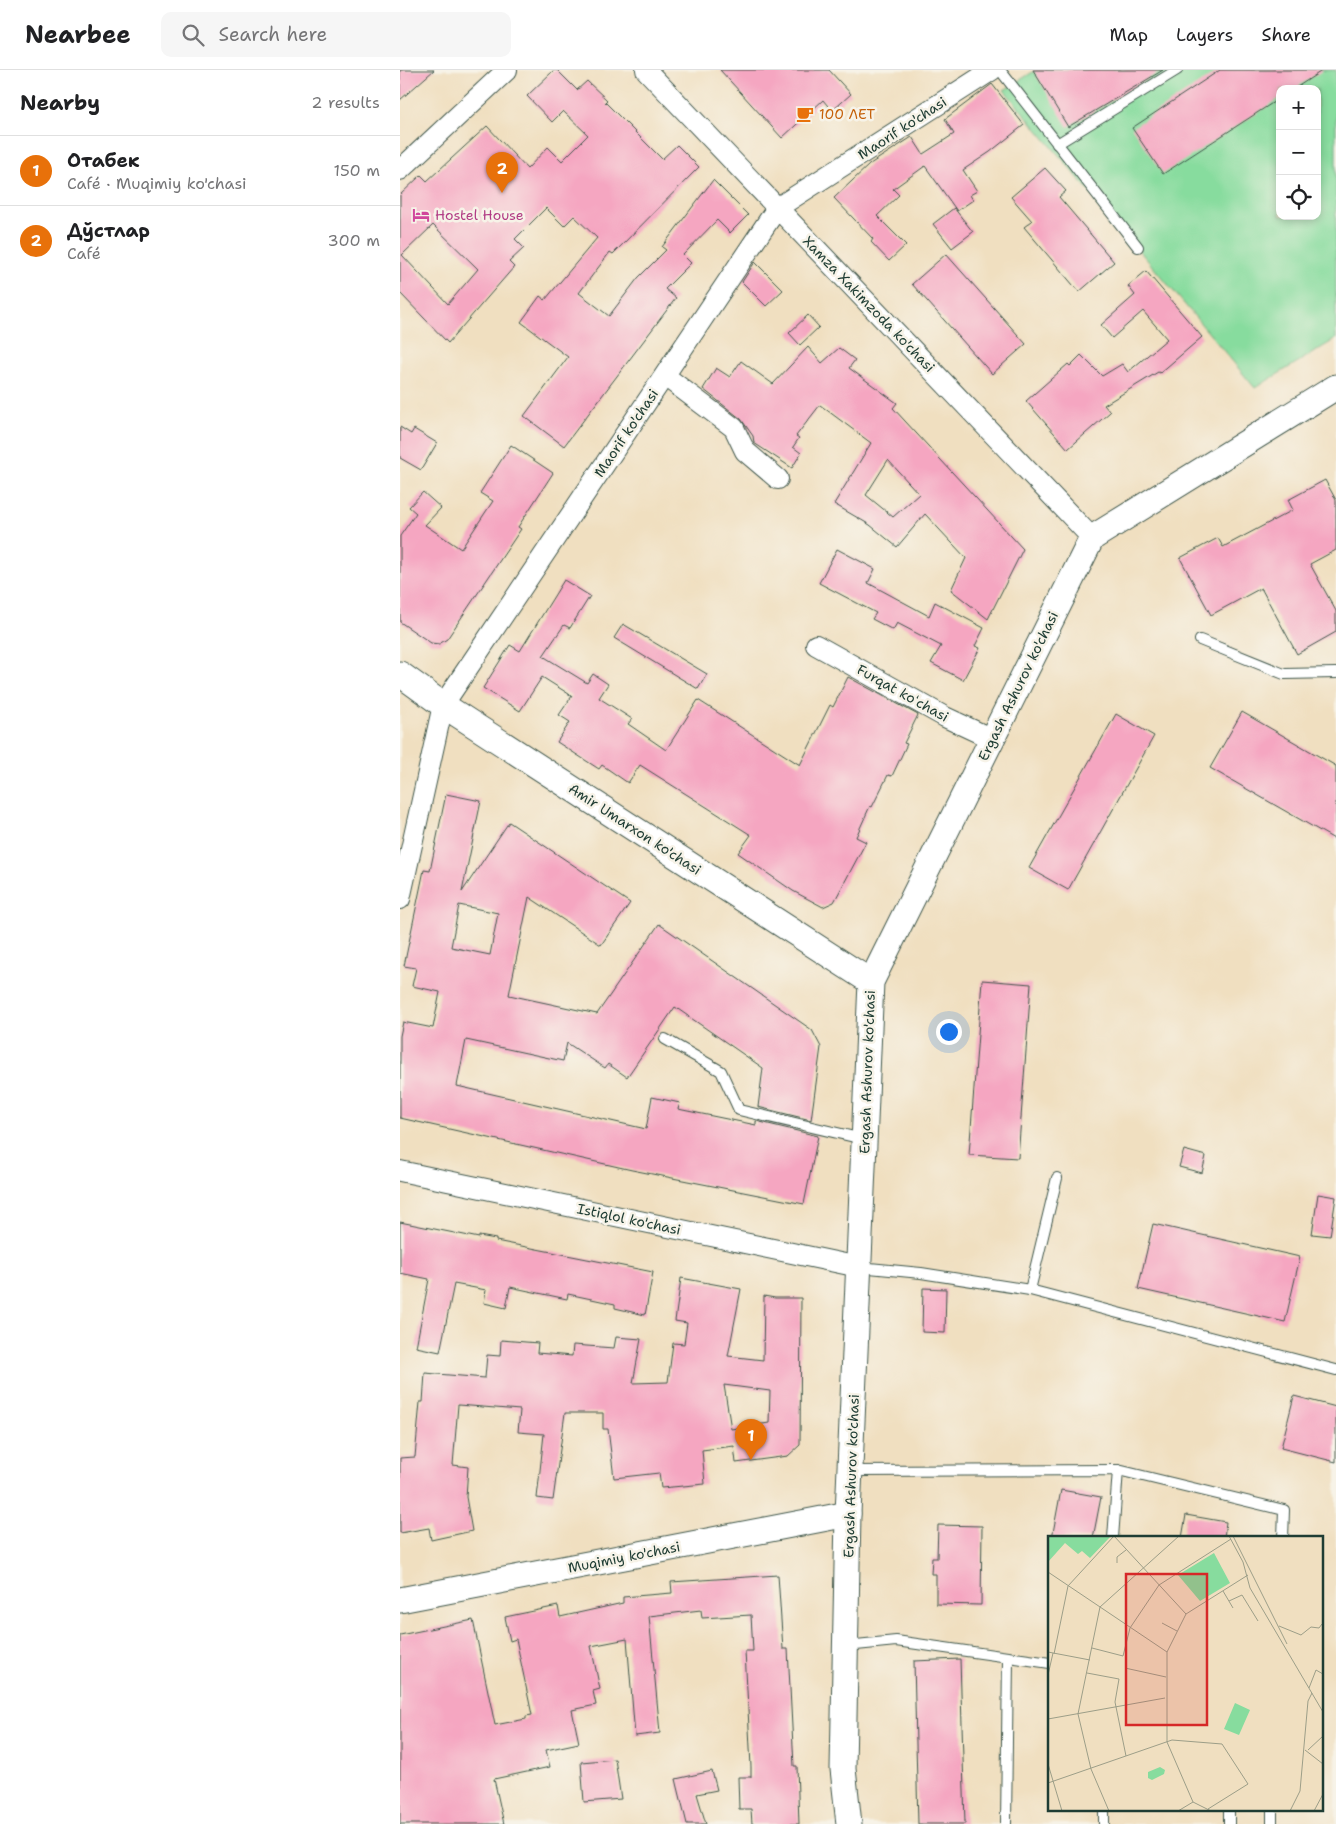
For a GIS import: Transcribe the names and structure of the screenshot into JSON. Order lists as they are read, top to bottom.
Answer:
{
  "streets": {
    "street": [
      "Maorif ko'chasi",
      "Xamza Xakimzoda ko'chasi",
      "Ergash Ashurov ko'chasi",
      "Furqat koʻchasi",
      "Amir Umarxon ko'chasi",
      "Istiqlol ko'chasi",
      "Muqimiy ko'chasi"
    ]
  },
  "crossings": [
    ["Maorif ko'chasi", "Xamza Xakimzoda ko'chasi"],
    ["Maorif ko'chasi", "Amir Umarxon ko'chasi"],
    ["Xamza Xakimzoda ko'chasi", "Ergash Ashurov ko'chasi"],
    ["Ergash Ashurov ko'chasi", "Furqat koʻchasi"],
    ["Ergash Ashurov ko'chasi", "Amir Umarxon ko'chasi"],
    ["Ergash Ashurov ko'chasi", "Istiqlol ko'chasi"],
    ["Ergash Ashurov ko'chasi", "Muqimiy ko'chasi"]
  ],
  "places": {
    "cafe": ["100 ЛЕТ"],
    "hotel": ["Hostel House"]
  },
  "page": {
    "header": "Nearbee",
    "search": "Search here",
    "nav": ["Map", "Layers", "Share"],
    "heading": ["Nearby", "2 results"],
    "map_buttons": ["+", "−"],
    "list": [
      {
        "mark": "1",
        "name": "Отабек",
        "note": "Café · Muqimiy ko'chasi",
        "value": "150 m"
      },
      {
        "mark": "2",
        "name": "Дўстлар",
        "note": "Café",
        "value": "300 m"
      }
    ],
    "pins": ["2", "1"]
  }
}
